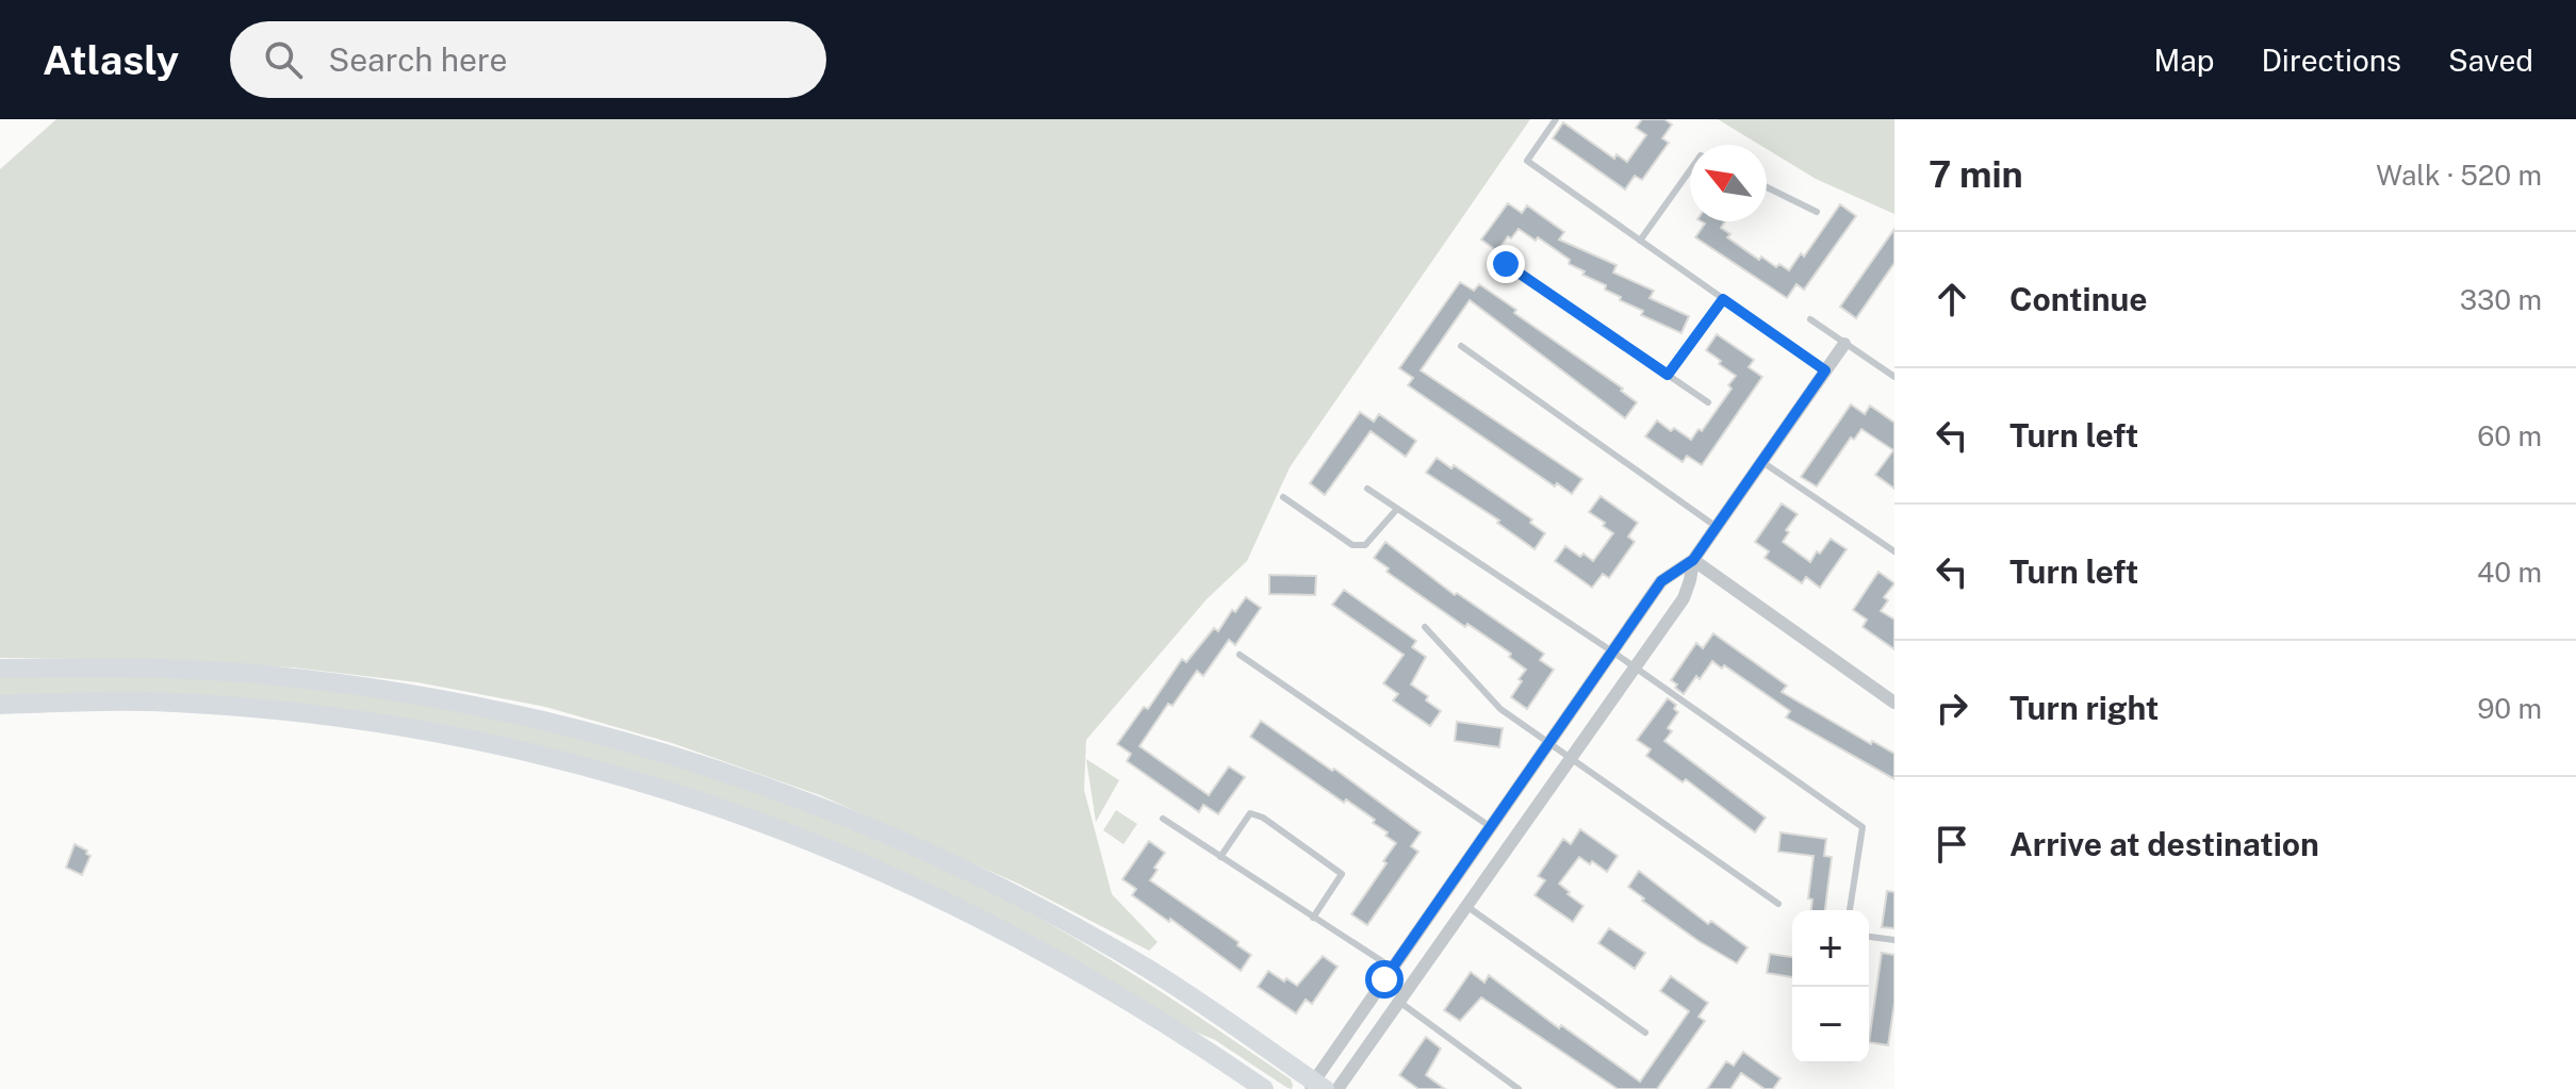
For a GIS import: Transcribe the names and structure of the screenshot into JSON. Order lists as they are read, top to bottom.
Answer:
{
  "north": "top left",
  "page": {
    "header": "Atlasly",
    "search": "Search here",
    "nav": ["Map", "Directions", "Saved"],
    "heading": ["7 min", "Walk · 520 m"],
    "list": [
      ["Continue", "330 m"],
      ["Turn left", "60 m"],
      ["Turn left", "40 m"],
      ["Turn right", "90 m"],
      "Arrive at destination"
    ],
    "map_buttons": ["+", "−"]
  }
}
